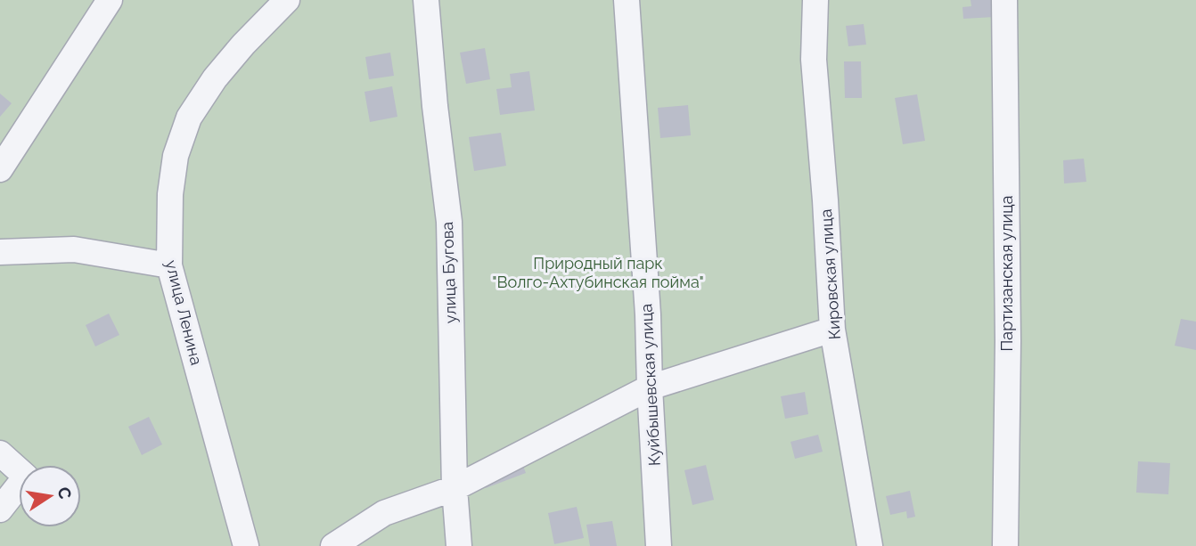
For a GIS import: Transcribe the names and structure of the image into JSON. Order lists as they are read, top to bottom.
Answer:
{
  "streets": {
    "street": [
      "улица Бугова",
      "Партизанская улица",
      "Кировская улица",
      "улица Ленина",
      "Куйбышевская улица"
    ]
  },
  "parks": ["Природный парк \"Волго-Ахтубинская пойма\""],
  "north": "right"
}
